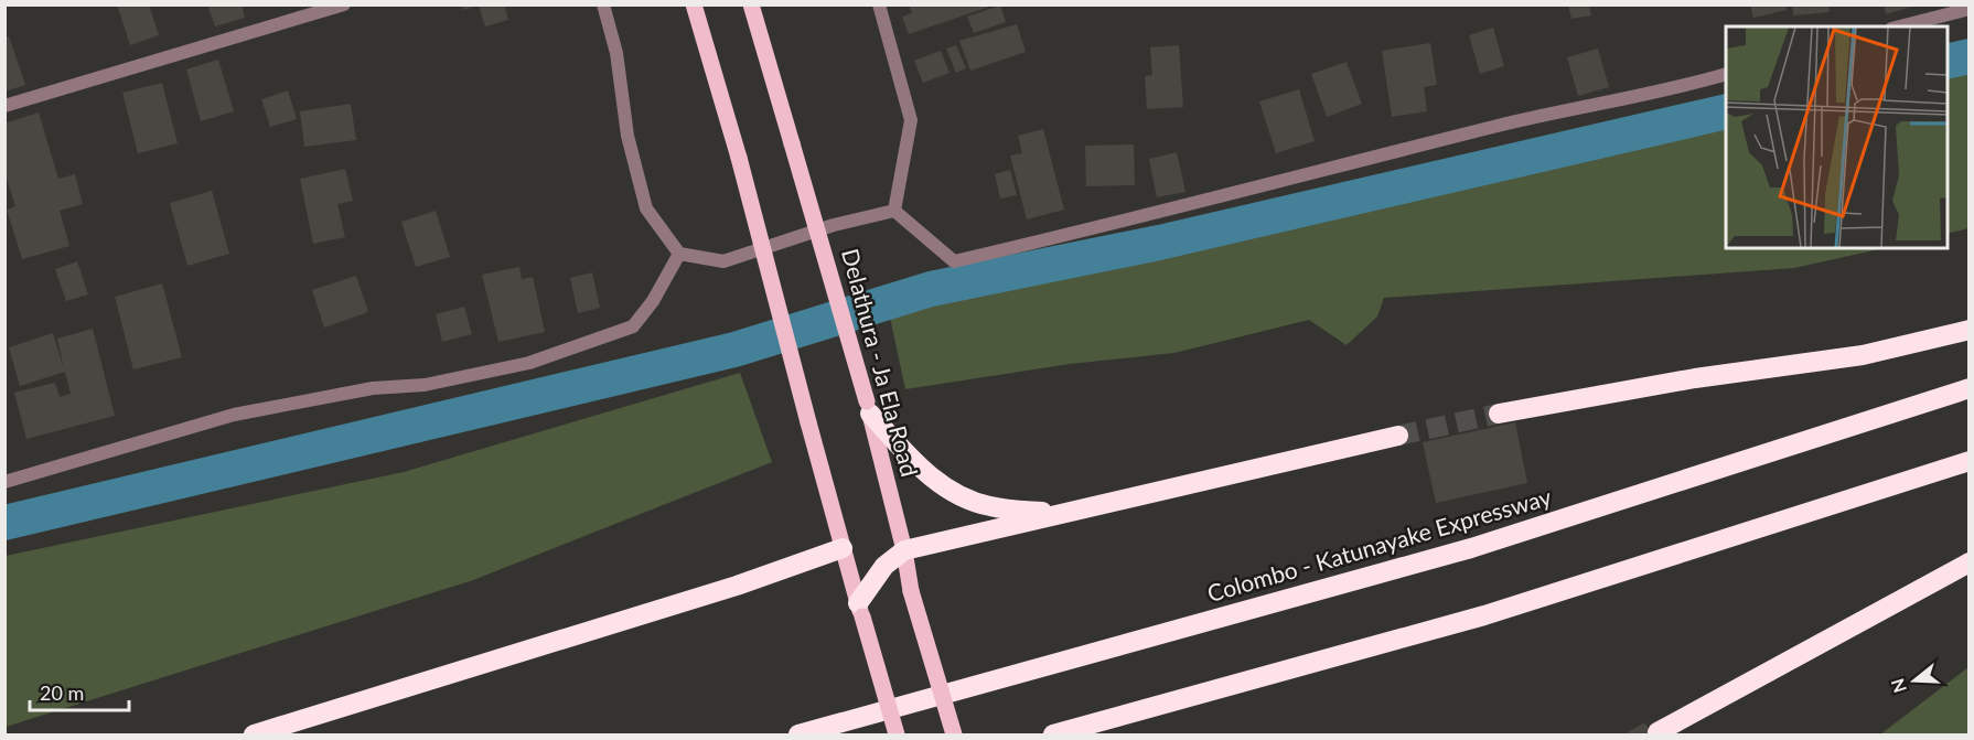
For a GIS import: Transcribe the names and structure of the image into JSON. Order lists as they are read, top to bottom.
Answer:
{
  "streets": {
    "highway": ["Colombo - Katunayake Expressway"],
    "main road": ["Delathura - Ja Ela Road"]
  },
  "scale_bar": "20 m",
  "north": "left"
}
